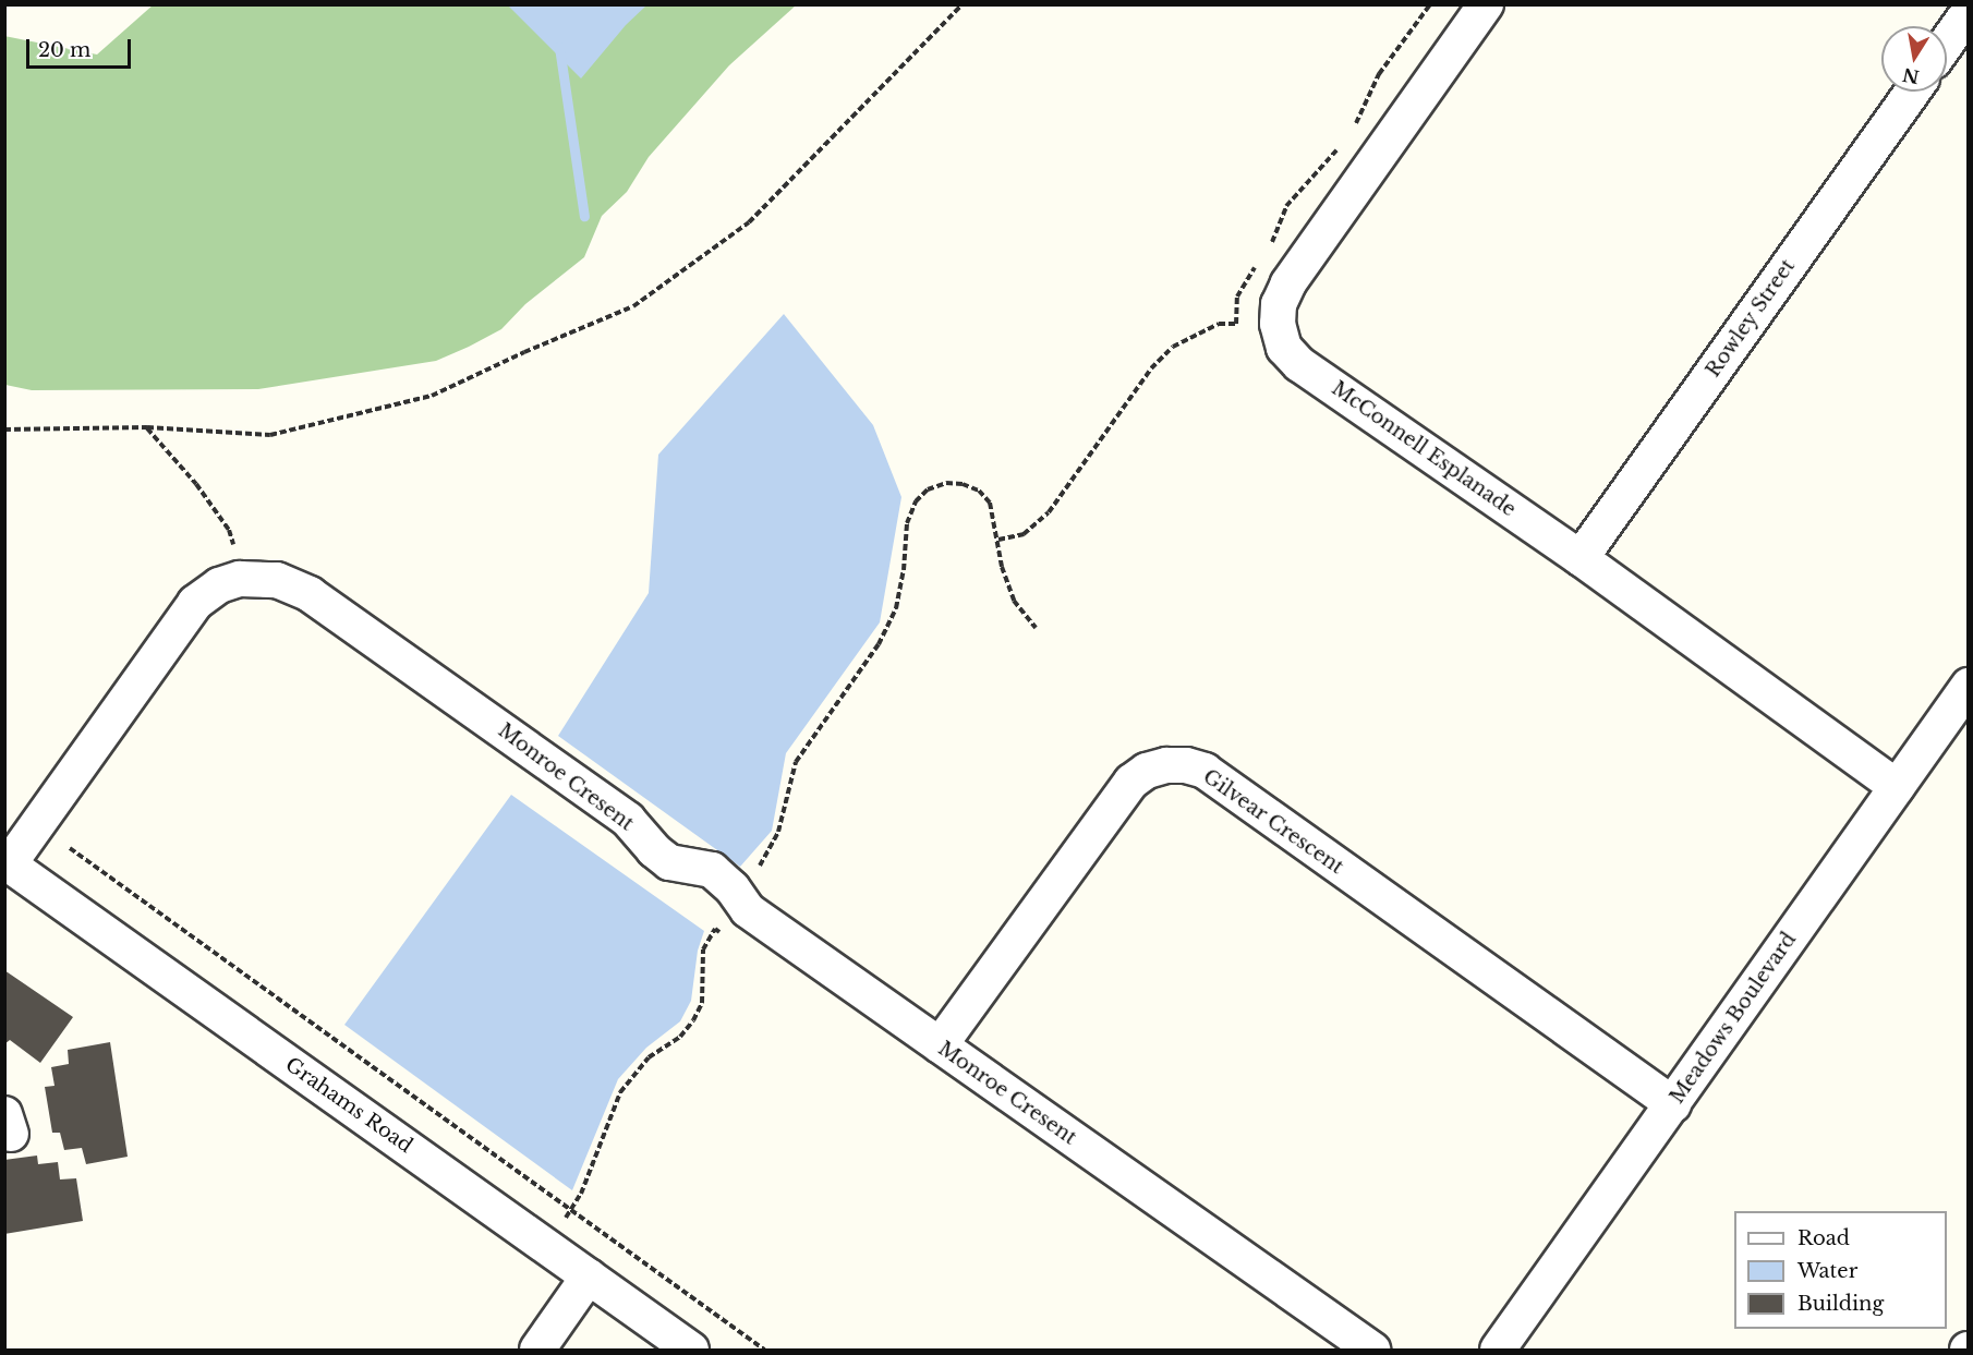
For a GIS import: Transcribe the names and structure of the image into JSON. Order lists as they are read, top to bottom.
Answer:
{
  "streets": {
    "street": [
      "Rowley Street",
      "McConnell Esplanade",
      "Monroe Cresent",
      "Gilvear Crescent",
      "Meadows Boulevard",
      "Grahams Road"
    ]
  },
  "crossings": [
    ["Rowley Street", "McConnell Esplanade"],
    ["McConnell Esplanade", "Meadows Boulevard"],
    ["Monroe Cresent", "Gilvear Crescent"],
    ["Monroe Cresent", "Grahams Road"],
    ["Gilvear Crescent", "Meadows Boulevard"]
  ],
  "legend": ["Road", "Water", "Building"],
  "scale_bar": "20 m",
  "north": "bottom"
}
